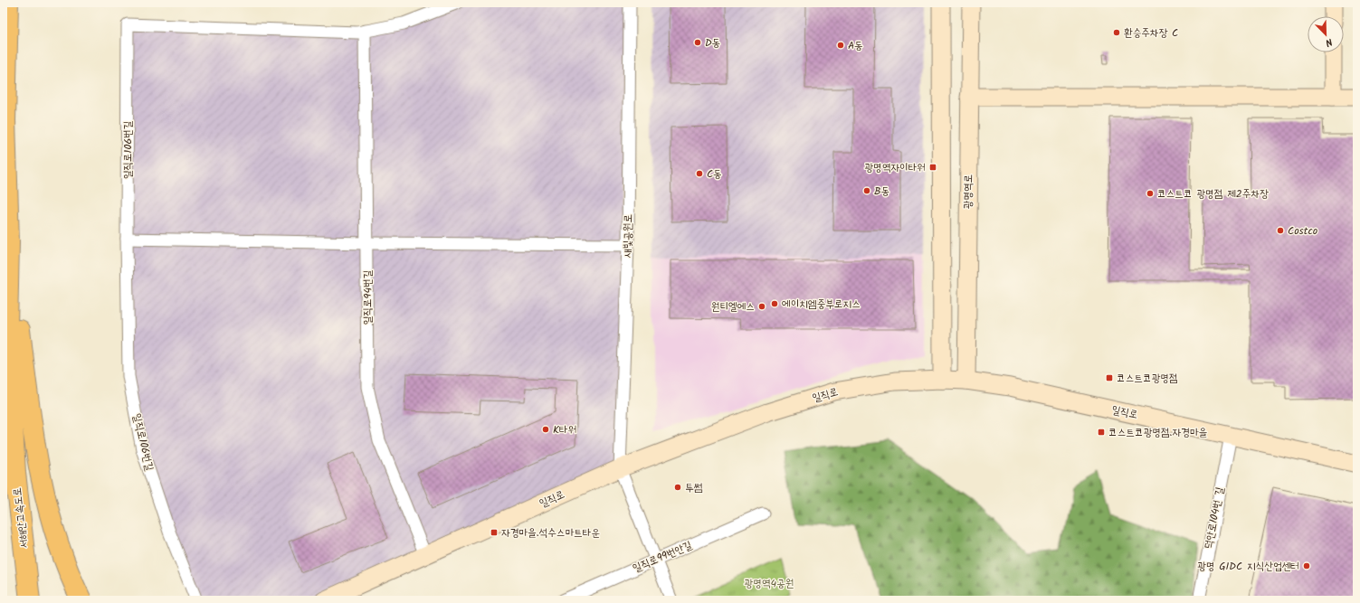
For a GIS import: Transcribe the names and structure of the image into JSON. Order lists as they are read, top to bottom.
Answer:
{
  "streets": {
    "highway": ["서해안고속도로"],
    "street": [
      "일직로106번길",
      "광명역로",
      "새빛공원로",
      "일직로94번길",
      "일직로",
      "덕안로104번 길",
      "일직로99번안길"
    ]
  },
  "crossings": [
    ["일직로106번길", "일직로94번길"],
    ["광명역로", "일직로"],
    ["새빛공원로", "일직로"],
    ["일직로94번길", "일직로"],
    ["일직로", "덕안로104번 길"]
  ],
  "parks": ["광명역4공원"],
  "places": {
    "other": [
      "환승주차장 C",
      "D동",
      "A동",
      "C동",
      "B동",
      "코스트코 광명점 제2주차장",
      "Costco",
      "에이치엠중부로지스",
      "원티엘에스",
      "K타워",
      "투썸",
      "광명 GIDC 지식산업센터"
    ],
    "transit": [
      "광명역자이타워",
      "코스트코광명점",
      "코스트코광명점.자경마을",
      "자경마을.석수스마트타운"
    ]
  },
  "north": "bottom right"
}
